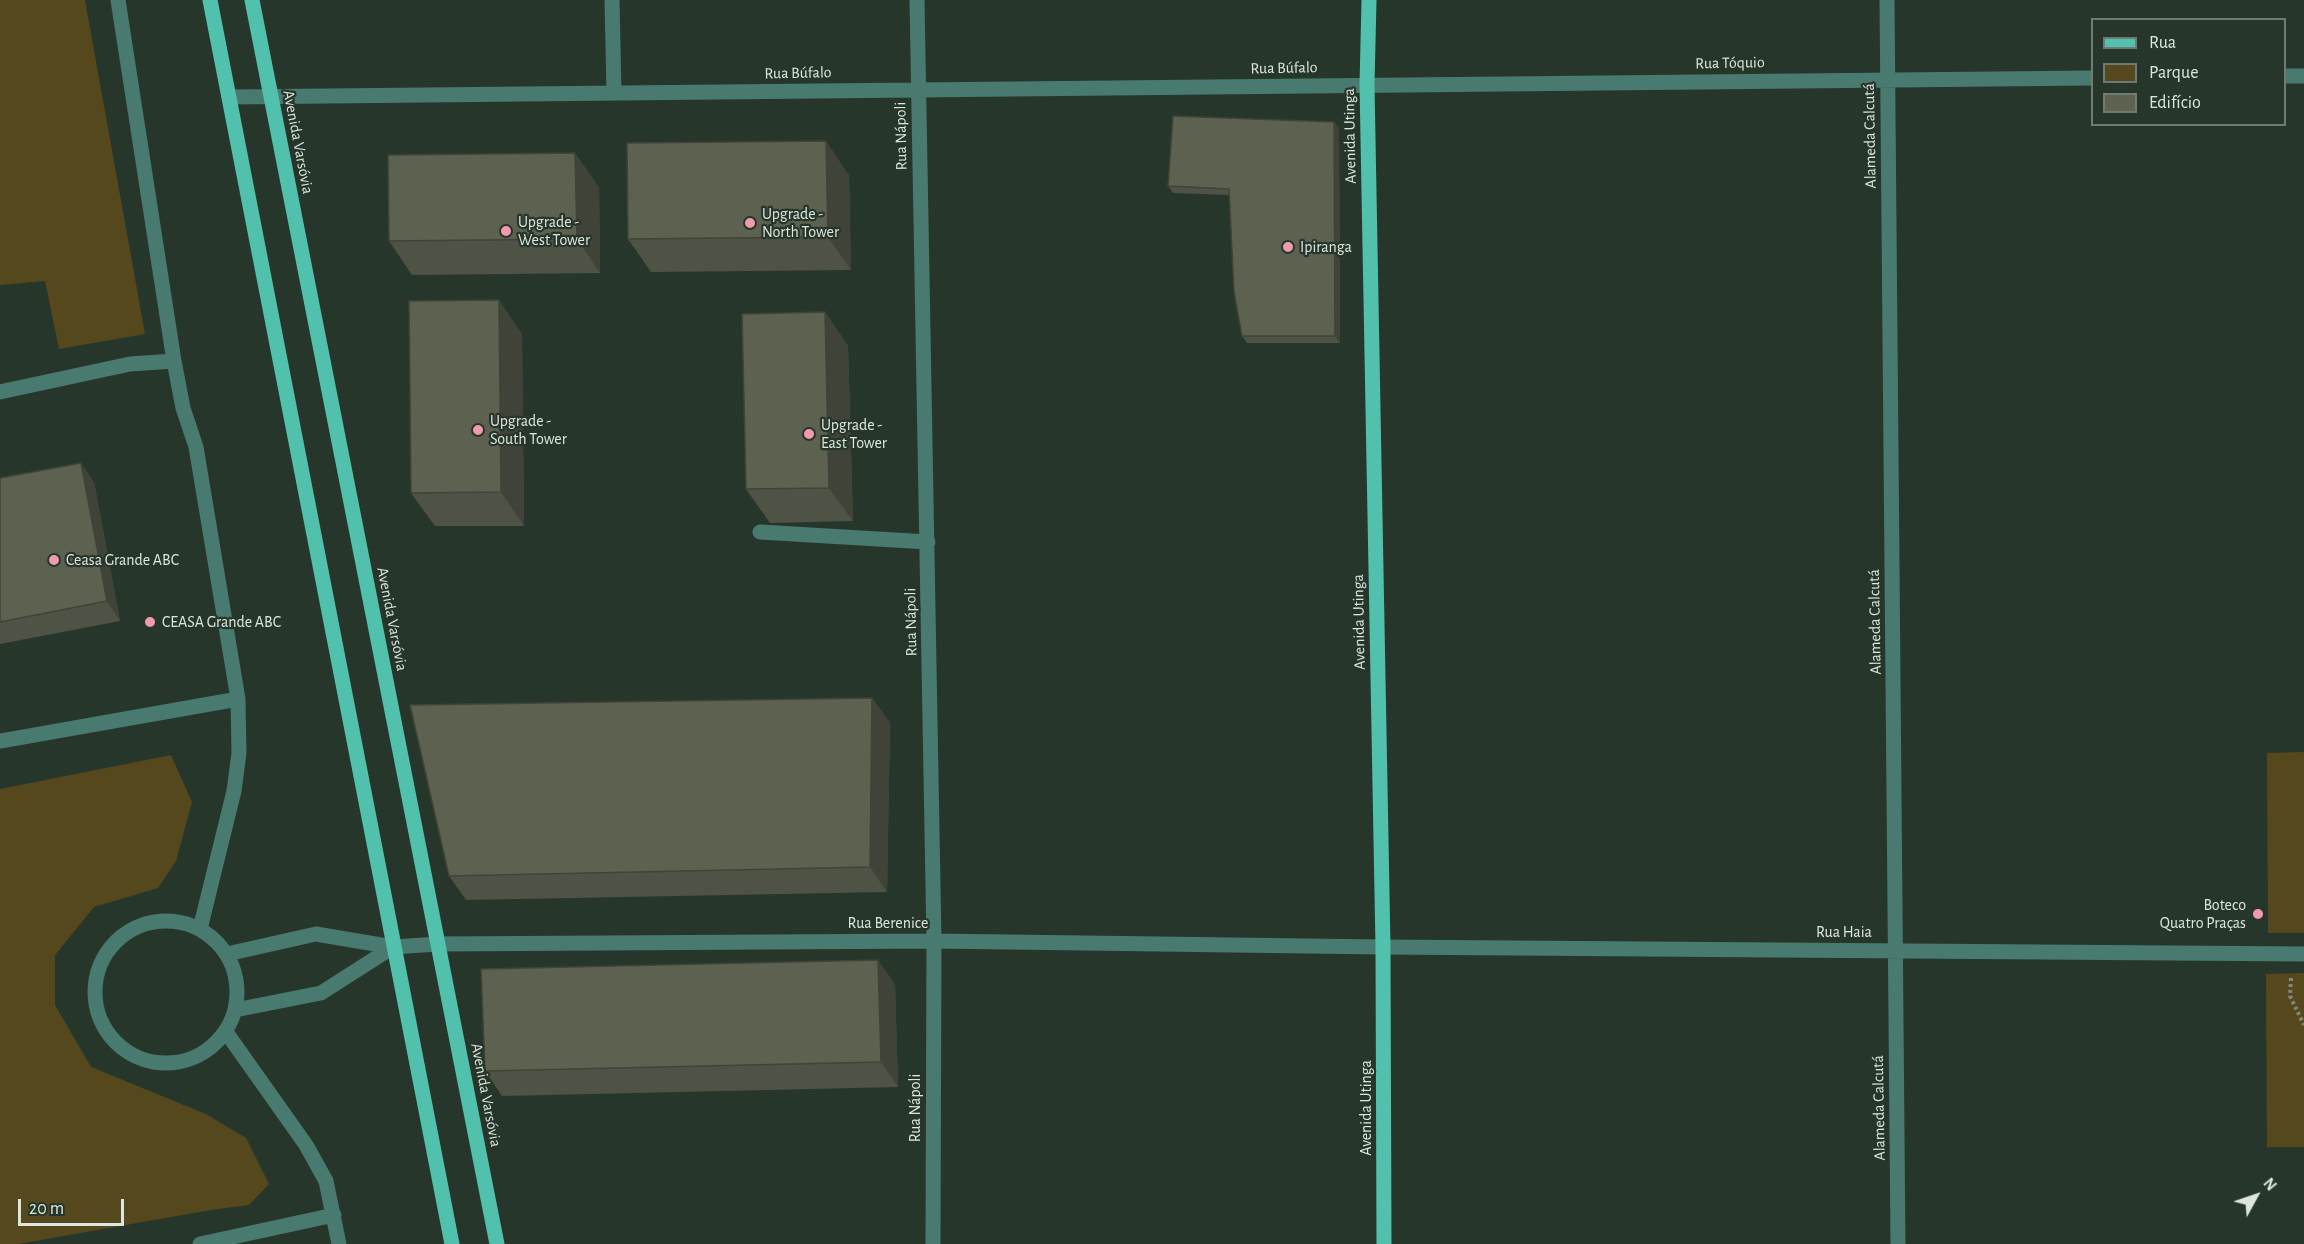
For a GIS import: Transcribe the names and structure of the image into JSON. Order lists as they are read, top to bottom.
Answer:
{
  "streets": {
    "main road": ["Avenida Utinga", "Avenida Varsóvia"],
    "street": [
      "Rua Tóquio",
      "Rua Búfalo",
      "Rua Nápoli",
      "Alameda Calcutá",
      "Rua Berenice",
      "Rua Haia"
    ]
  },
  "crossings": [
    ["Rua Tóquio", "Rua Búfalo"],
    ["Rua Tóquio", "Avenida Utinga"],
    ["Rua Tóquio", "Alameda Calcutá"],
    ["Rua Búfalo", "Rua Nápoli"],
    ["Rua Búfalo", "Avenida Utinga"],
    ["Rua Búfalo", "Avenida Varsóvia"],
    ["Rua Nápoli", "Rua Berenice"],
    ["Avenida Utinga", "Rua Berenice"],
    ["Avenida Utinga", "Rua Haia"],
    ["Alameda Calcutá", "Rua Haia"],
    ["Avenida Varsóvia", "Rua Berenice"],
    ["Rua Berenice", "Rua Haia"]
  ],
  "places": [
    "Upgrade - North Tower",
    "Upgrade - West Tower",
    "Ipiranga",
    "Upgrade - South Tower",
    "Upgrade - East Tower",
    "Ceasa Grande ABC",
    "CEASA Grande ABC",
    "Boteco Quatro Praças"
  ],
  "legend": ["Rua", "Parque", "Edifício"],
  "scale_bar": "20 m",
  "north": "top right"
}
